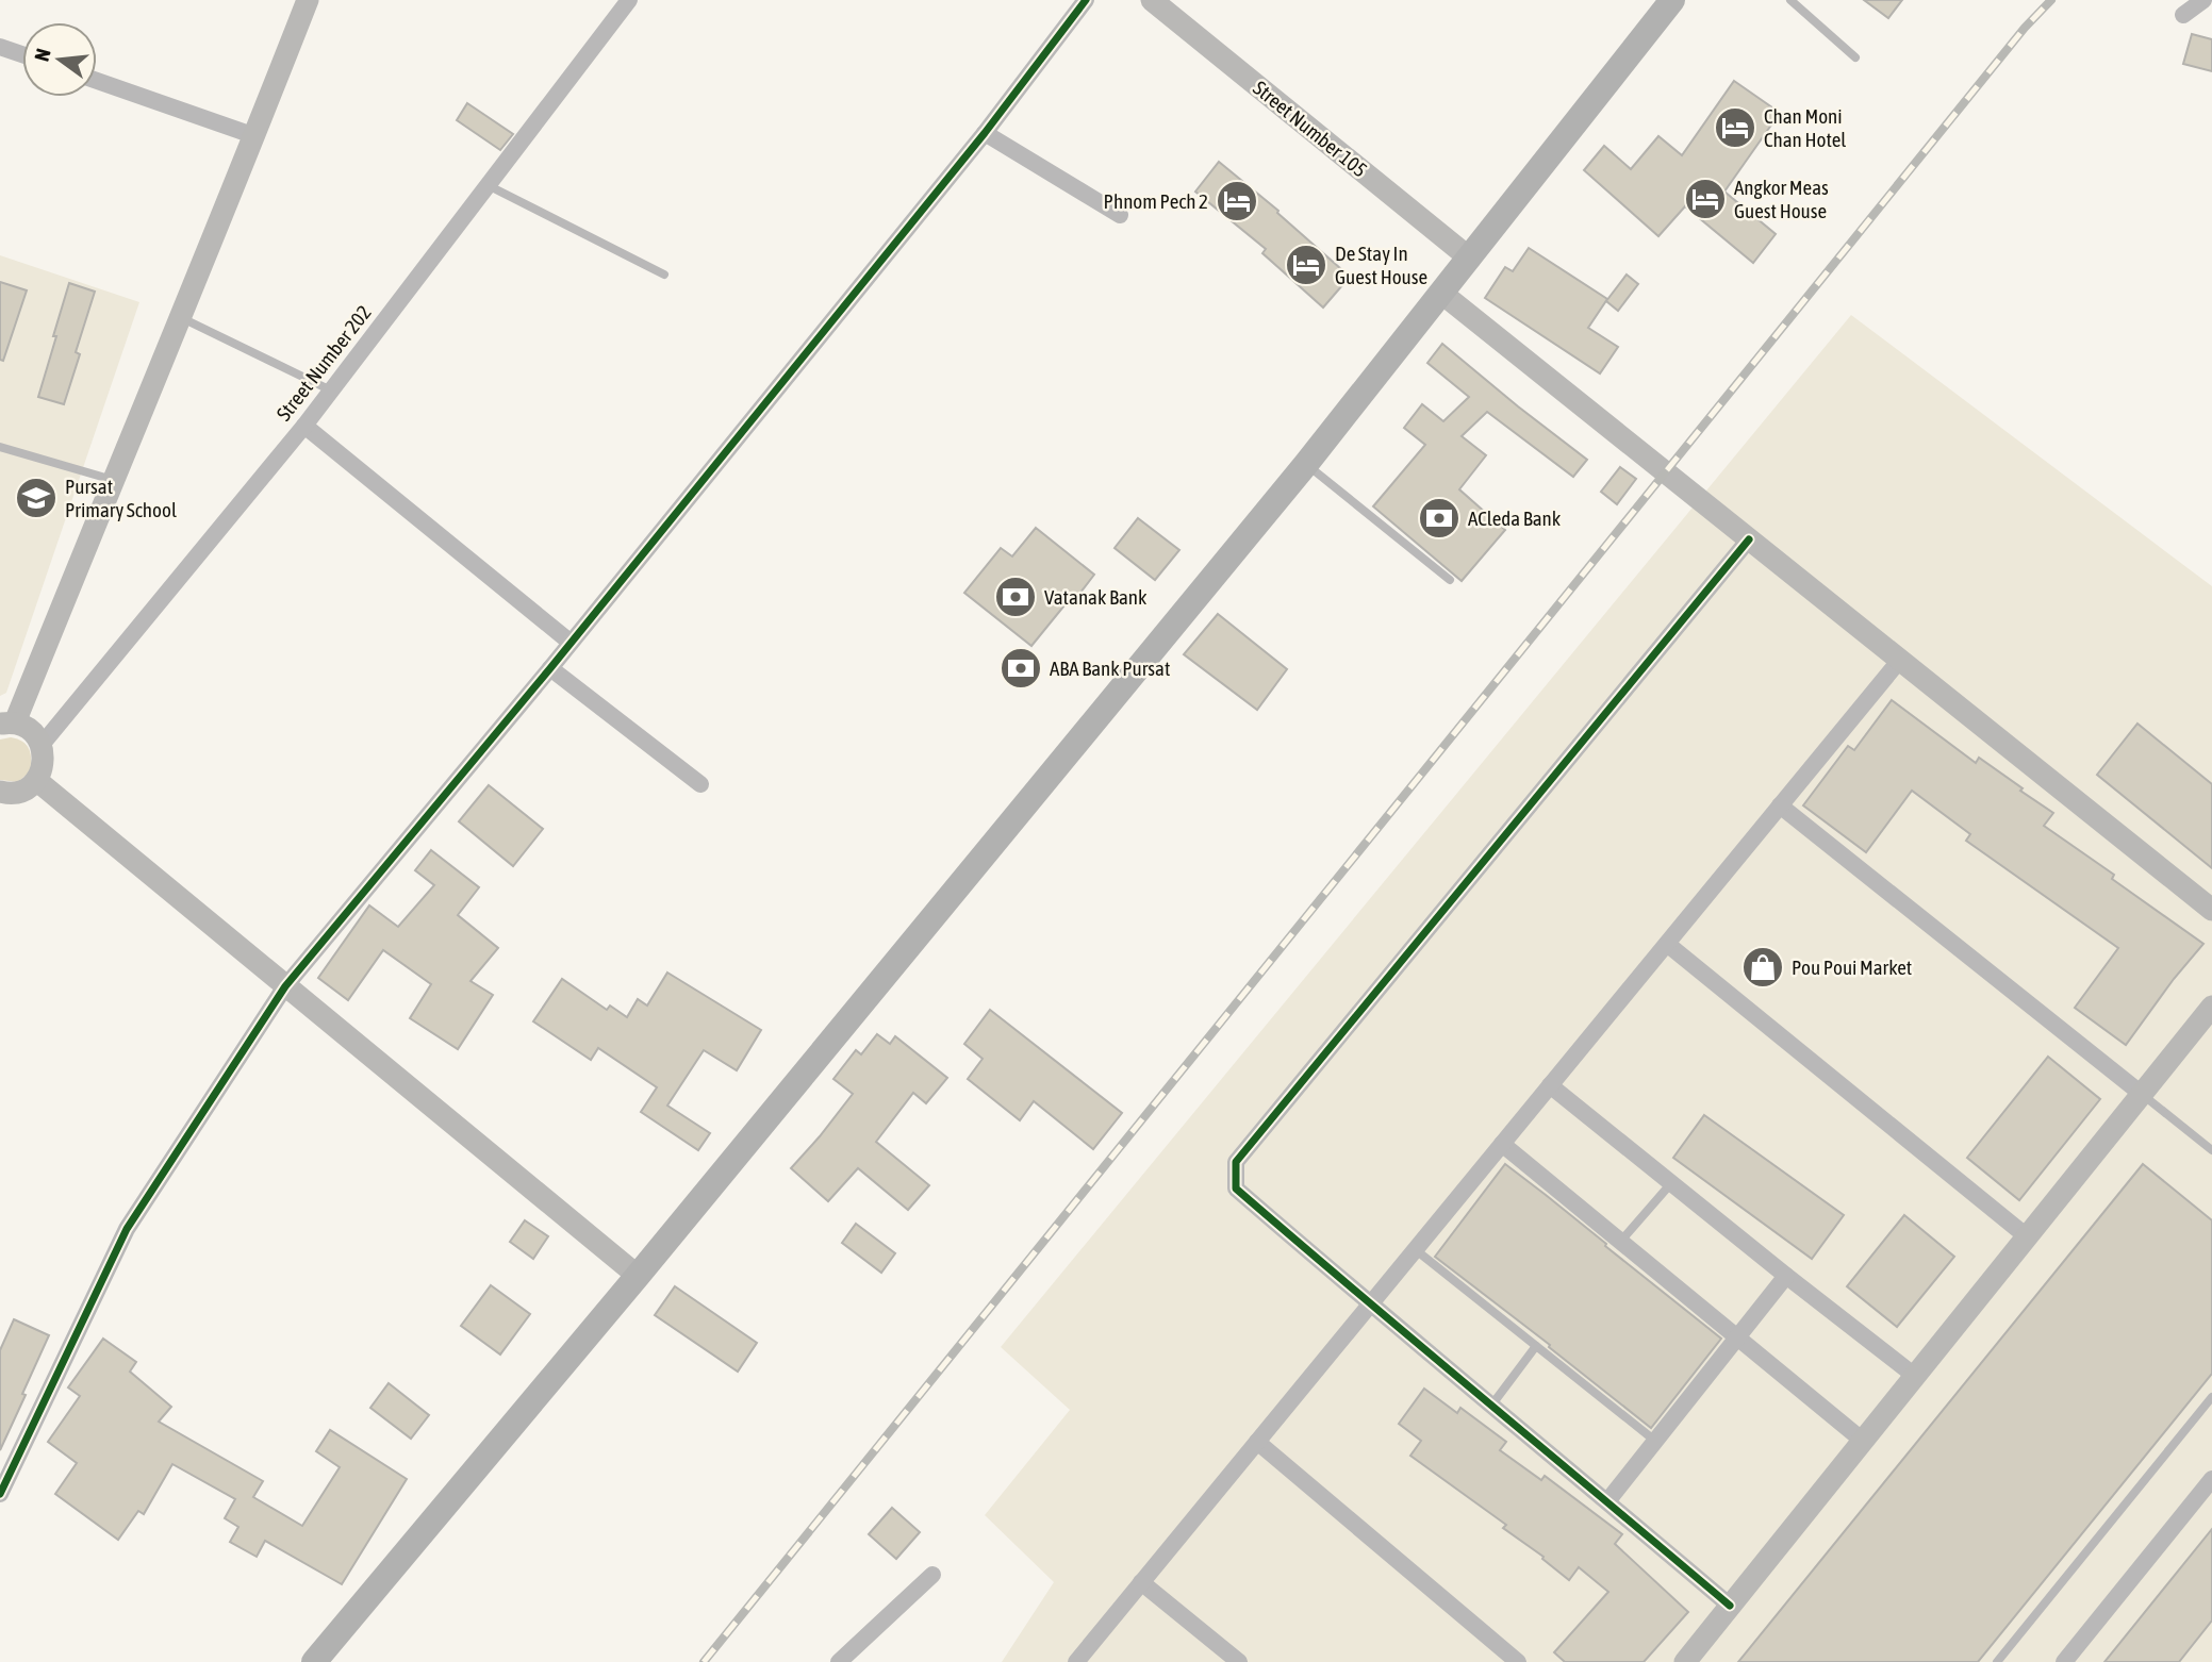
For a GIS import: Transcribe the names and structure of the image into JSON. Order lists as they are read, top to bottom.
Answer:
{
  "streets": {
    "street": ["Street Number 105", "Street Number 202"]
  },
  "places": {
    "hotel": [
      "Chan Moni Chan Hotel",
      "Angkor Meas Guest House",
      "Phnom Pech 2",
      "De Stay In Guest House"
    ],
    "school or university": ["Pursat Primary School"],
    "bank": ["ACleda Bank", "Vatanak Bank", "ABA Bank Pursat"],
    "shop": ["Pou Poui Market"]
  },
  "north": "left"
}
